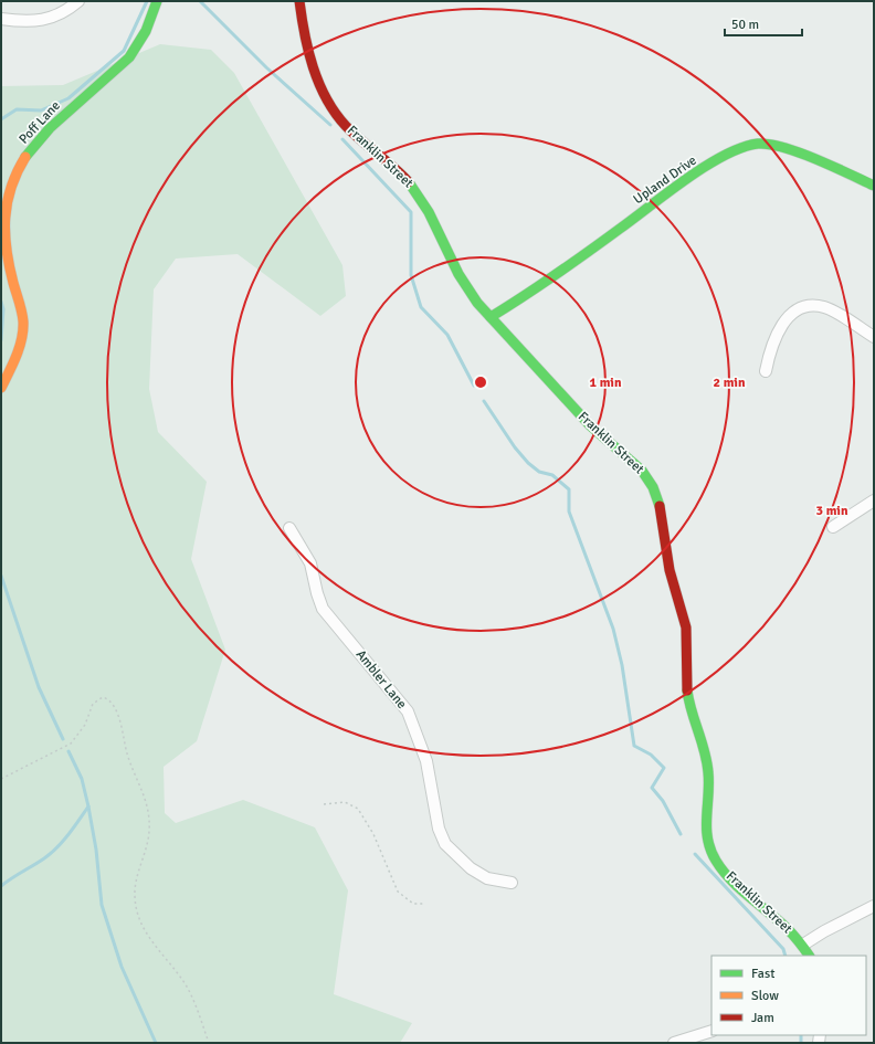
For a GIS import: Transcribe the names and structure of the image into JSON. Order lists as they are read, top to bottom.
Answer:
{
  "streets": {
    "street": [
      "Poff Lane",
      "Franklin Street",
      "Upland Drive",
      "Ambler Lane"
    ]
  },
  "crossings": [
    ["Franklin Street", "Upland Drive"]
  ],
  "legend": ["Fast", "Slow", "Jam"],
  "scale_bar": "50 m",
  "rings": ["1 min", "2 min", "3 min"]
}
